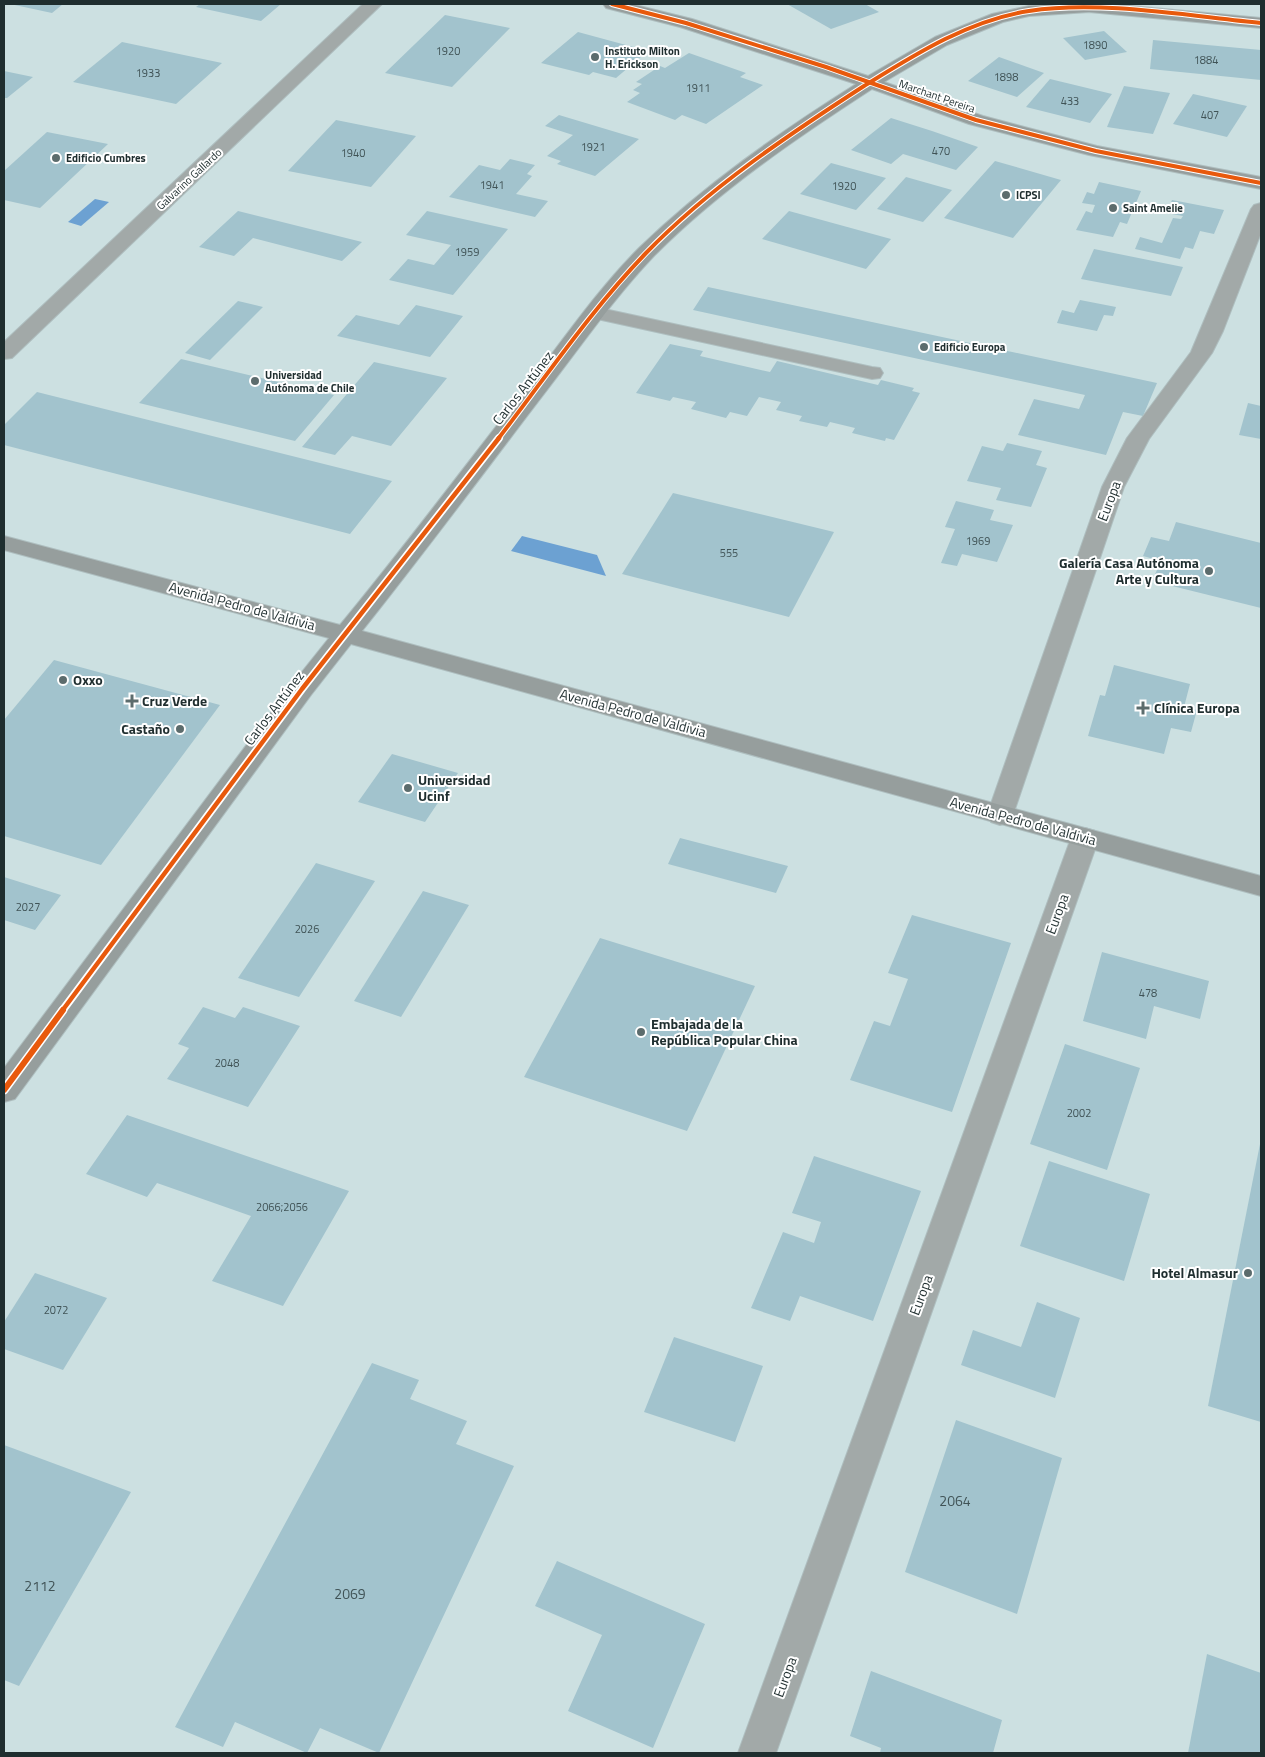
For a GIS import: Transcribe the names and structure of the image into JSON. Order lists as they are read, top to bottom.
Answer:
{
  "streets": {
    "street": [
      "Marchant Pereira",
      "Galvarino Gallardo",
      "Carlos Antúnez",
      "Europa",
      "Avenida Pedro de Valdivia"
    ]
  },
  "crossings": [
    ["Marchant Pereira", "Carlos Antúnez"],
    ["Carlos Antúnez", "Avenida Pedro de Valdivia"],
    ["Europa", "Avenida Pedro de Valdivia"]
  ],
  "places": {
    "other": [
      "Instituto Milton H. Erickson",
      "Edificio Cumbres",
      "ICPSI",
      "Saint Amelie",
      "Edificio Europa",
      "Universidad Autónoma de Chile",
      "Galería Casa Autónoma Arte y Cultura",
      "Oxxo",
      "Castaño",
      "Universidad Ucinf",
      "Embajada de la República Popular China",
      "Hotel Almasur"
    ],
    "health": ["Cruz Verde", "Clínica Europa"]
  },
  "house_numbers": [
    "1890",
    "1920",
    "1884",
    "1933",
    "1898",
    "1911",
    "433",
    "407",
    "1921",
    "470",
    "1940",
    "1941",
    "1920",
    "1959",
    "1969",
    "555",
    "2027",
    "2026",
    "478",
    "2048",
    "2002",
    "2066;2056",
    "2072",
    "2064",
    "2112",
    "2069"
  ]
}
